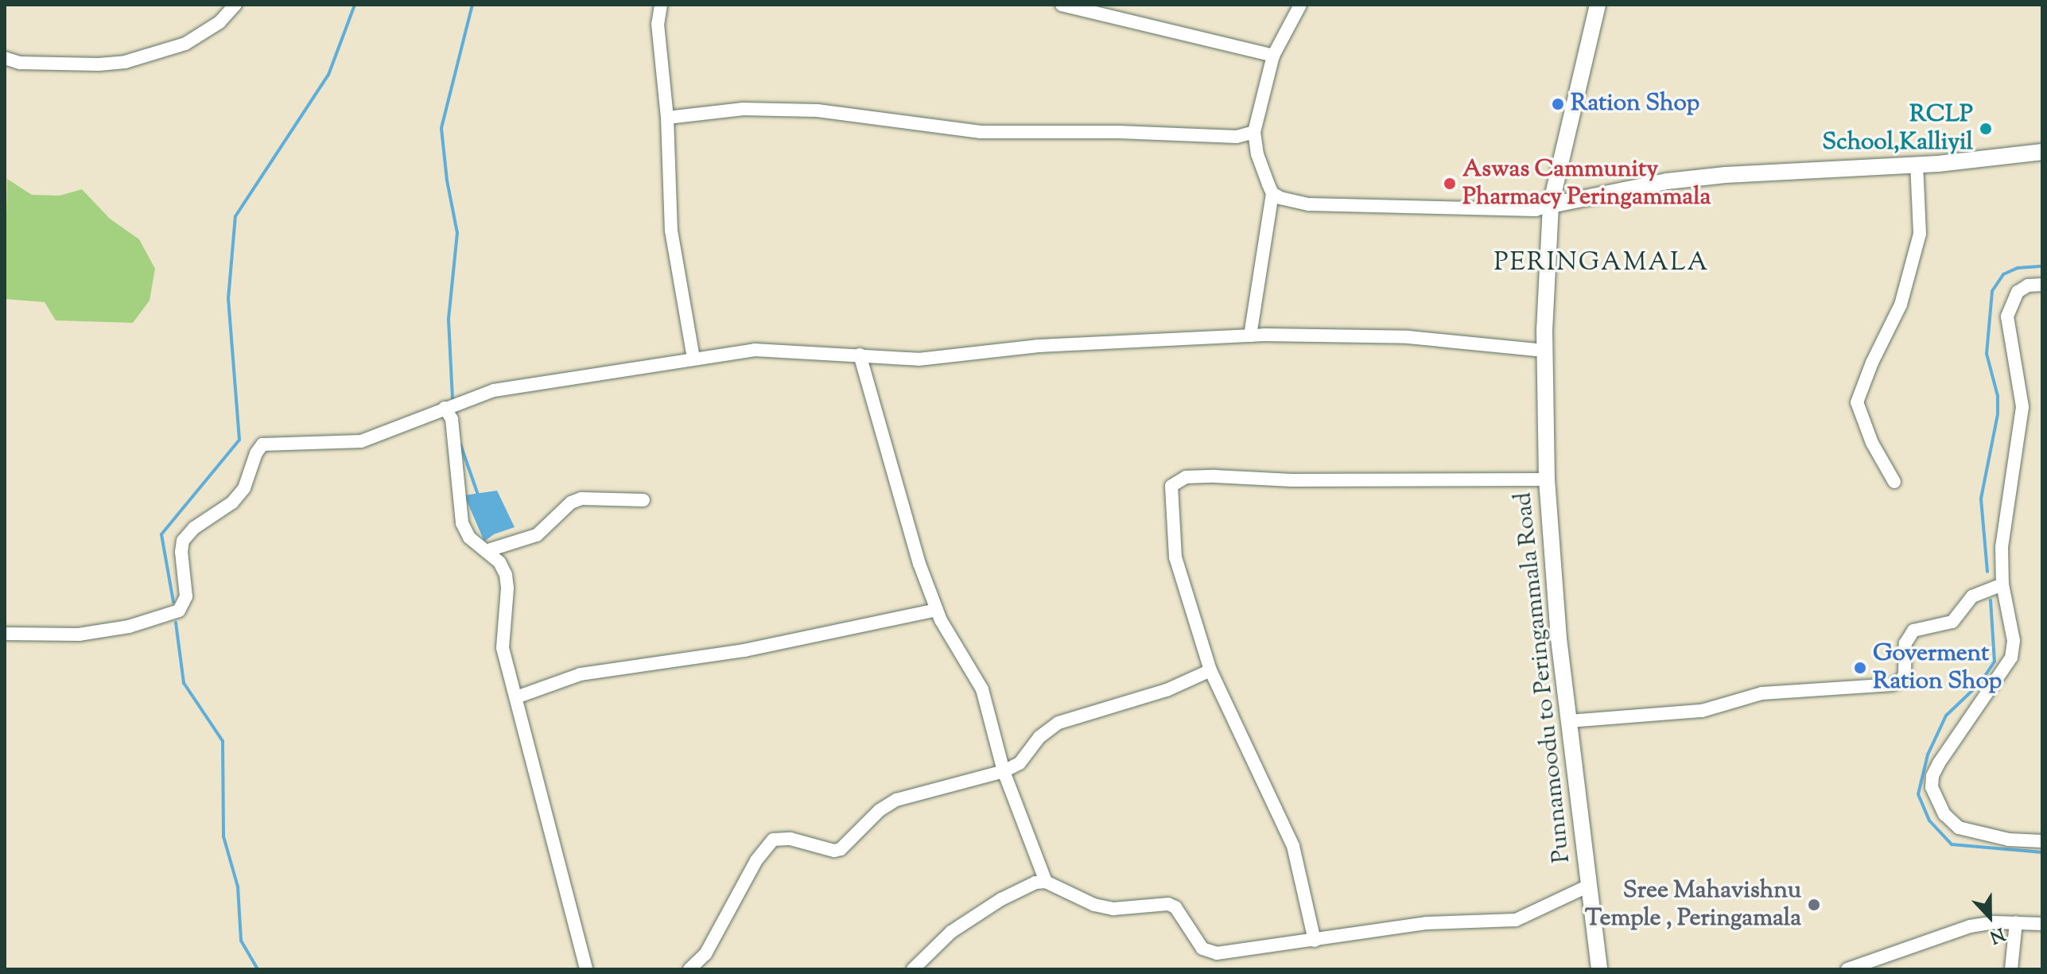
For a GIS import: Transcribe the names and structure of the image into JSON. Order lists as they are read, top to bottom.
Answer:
{
  "streets": {
    "main road": ["Punnamoodu to Peringammala Road"]
  },
  "districts": ["PERINGAMALA"],
  "places": [
    "Ration Shop",
    "RCLP School,Kalliyil",
    "Aswas Cammunity Pharmacy Peringammala",
    "Goverment Ration Shop",
    "Sree Mahavishnu Temple , Peringamala"
  ],
  "north": "bottom"
}
